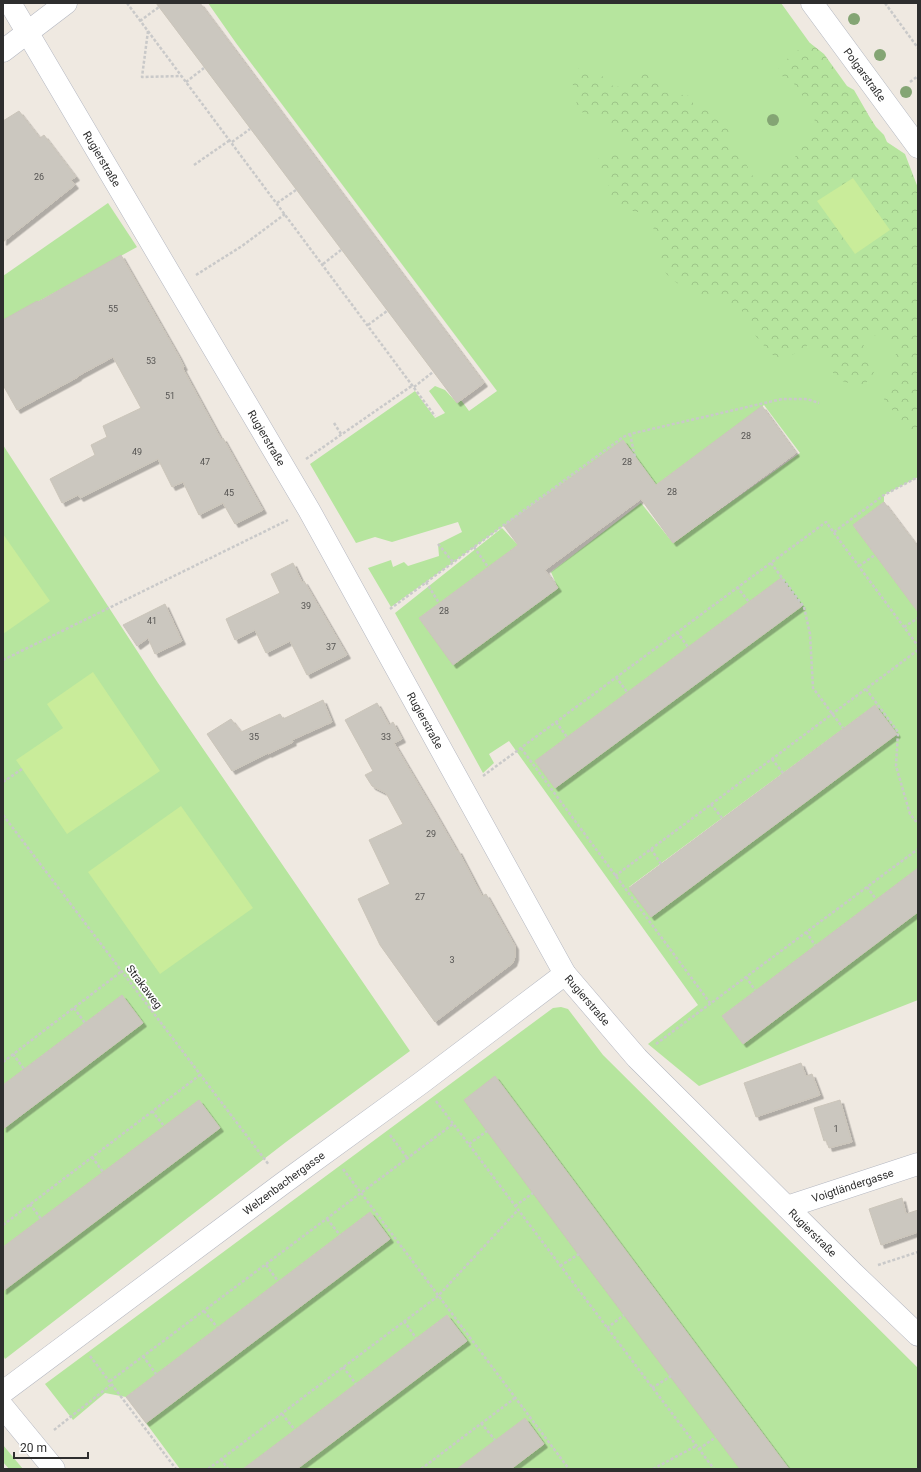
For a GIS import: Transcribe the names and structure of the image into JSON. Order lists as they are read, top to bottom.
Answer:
{
  "streets": {
    "street": [
      "Polgarstraße",
      "Rugierstraße",
      "Welzenbachergasse",
      "Voigtländergasse"
    ],
    "path": ["Strakaweg"]
  },
  "crossings": [
    ["Rugierstraße", "Welzenbachergasse"],
    ["Rugierstraße", "Voigtländergasse"]
  ],
  "house_numbers": [
    "26",
    "55",
    "53",
    "51",
    "28",
    "49",
    "47",
    "28",
    "28",
    "45",
    "39",
    "28",
    "41",
    "37",
    "35",
    "33",
    "29",
    "27",
    "3",
    "1"
  ],
  "scale_bar": "20 m"
}
